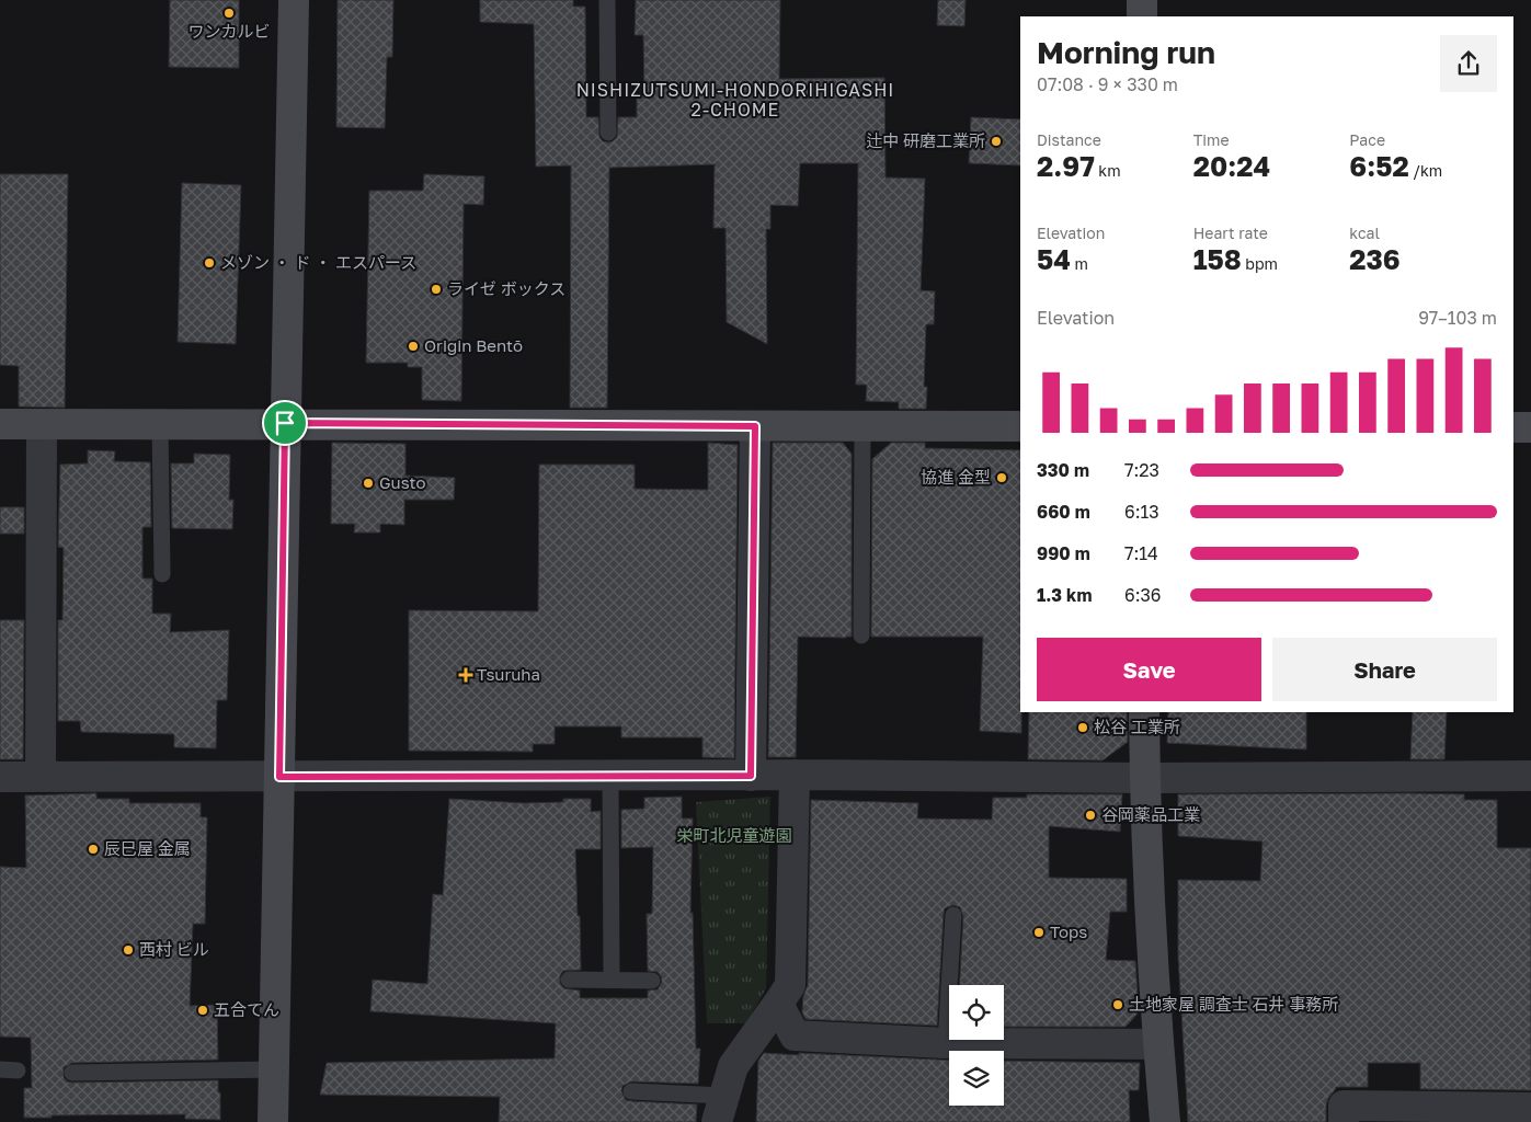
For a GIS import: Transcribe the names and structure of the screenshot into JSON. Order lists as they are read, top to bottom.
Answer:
{
  "districts": ["NISHIZUTSUMI-HONDORIHIGASHI 2-CHOME"],
  "parks": ["栄町北児童遊園"],
  "places": {
    "other": [
      "ワンカルビ",
      "辻中 研磨工業所",
      "メゾン ・ ド ・ エスパース",
      "ライゼ ボックス",
      "Origin Bentō",
      "協進 金型",
      "Gusto",
      "松谷 工業所",
      "谷岡薬品工業",
      "辰巳屋 金属",
      "Tops",
      "西村 ビル",
      "土地家屋 調査士 石井 事務所",
      "五合てん"
    ],
    "health": ["Tsuruha"]
  },
  "page": {
    "heading": ["Morning run", "07:08 · 9 × 330 m"],
    "stats": [
      ["Distance", "2.97 km"],
      ["Time", "20:24"],
      ["Pace", "6:52 /km"],
      ["Elevation", "54 m"],
      ["Heart rate", "158 bpm"],
      ["kcal", "236"]
    ],
    "chart": ["Elevation", "97–103 m"],
    "list": [
      {
        "name": "330 m",
        "note": "7:23"
      },
      {
        "name": "660 m",
        "note": "6:13"
      },
      {
        "name": "990 m",
        "note": "7:14"
      },
      {
        "name": "1.3 km",
        "note": "6:36"
      }
    ],
    "buttons": ["Save", "Share"]
  }
}
